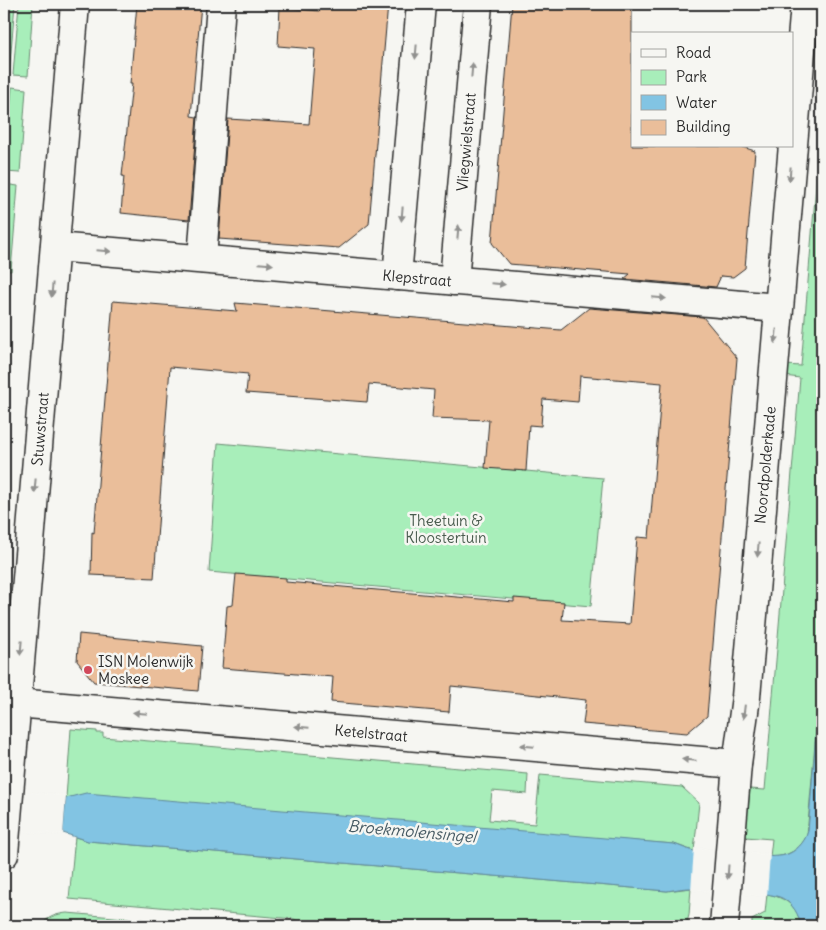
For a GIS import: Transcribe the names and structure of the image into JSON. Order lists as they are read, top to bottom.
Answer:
{
  "streets": {
    "street": [
      "Vliegwielstraat",
      "Klepstraat",
      "Stuwstraat",
      "Noordpolderkade",
      "Ketelstraat"
    ]
  },
  "crossings": [
    ["Vliegwielstraat", "Klepstraat"],
    ["Klepstraat", "Stuwstraat"],
    ["Klepstraat", "Noordpolderkade"],
    ["Stuwstraat", "Ketelstraat"],
    ["Noordpolderkade", "Ketelstraat"]
  ],
  "one_way": [
    "Klepstraat",
    "Stuwstraat",
    "Noordpolderkade",
    "Ketelstraat"
  ],
  "water": ["Broekmolensingel"],
  "parks": ["Theetuin & Kloostertuin"],
  "places": ["ISN Molenwijk Moskee"],
  "legend": [
    "Road",
    "Park",
    "Water",
    "Building"
  ]
}
